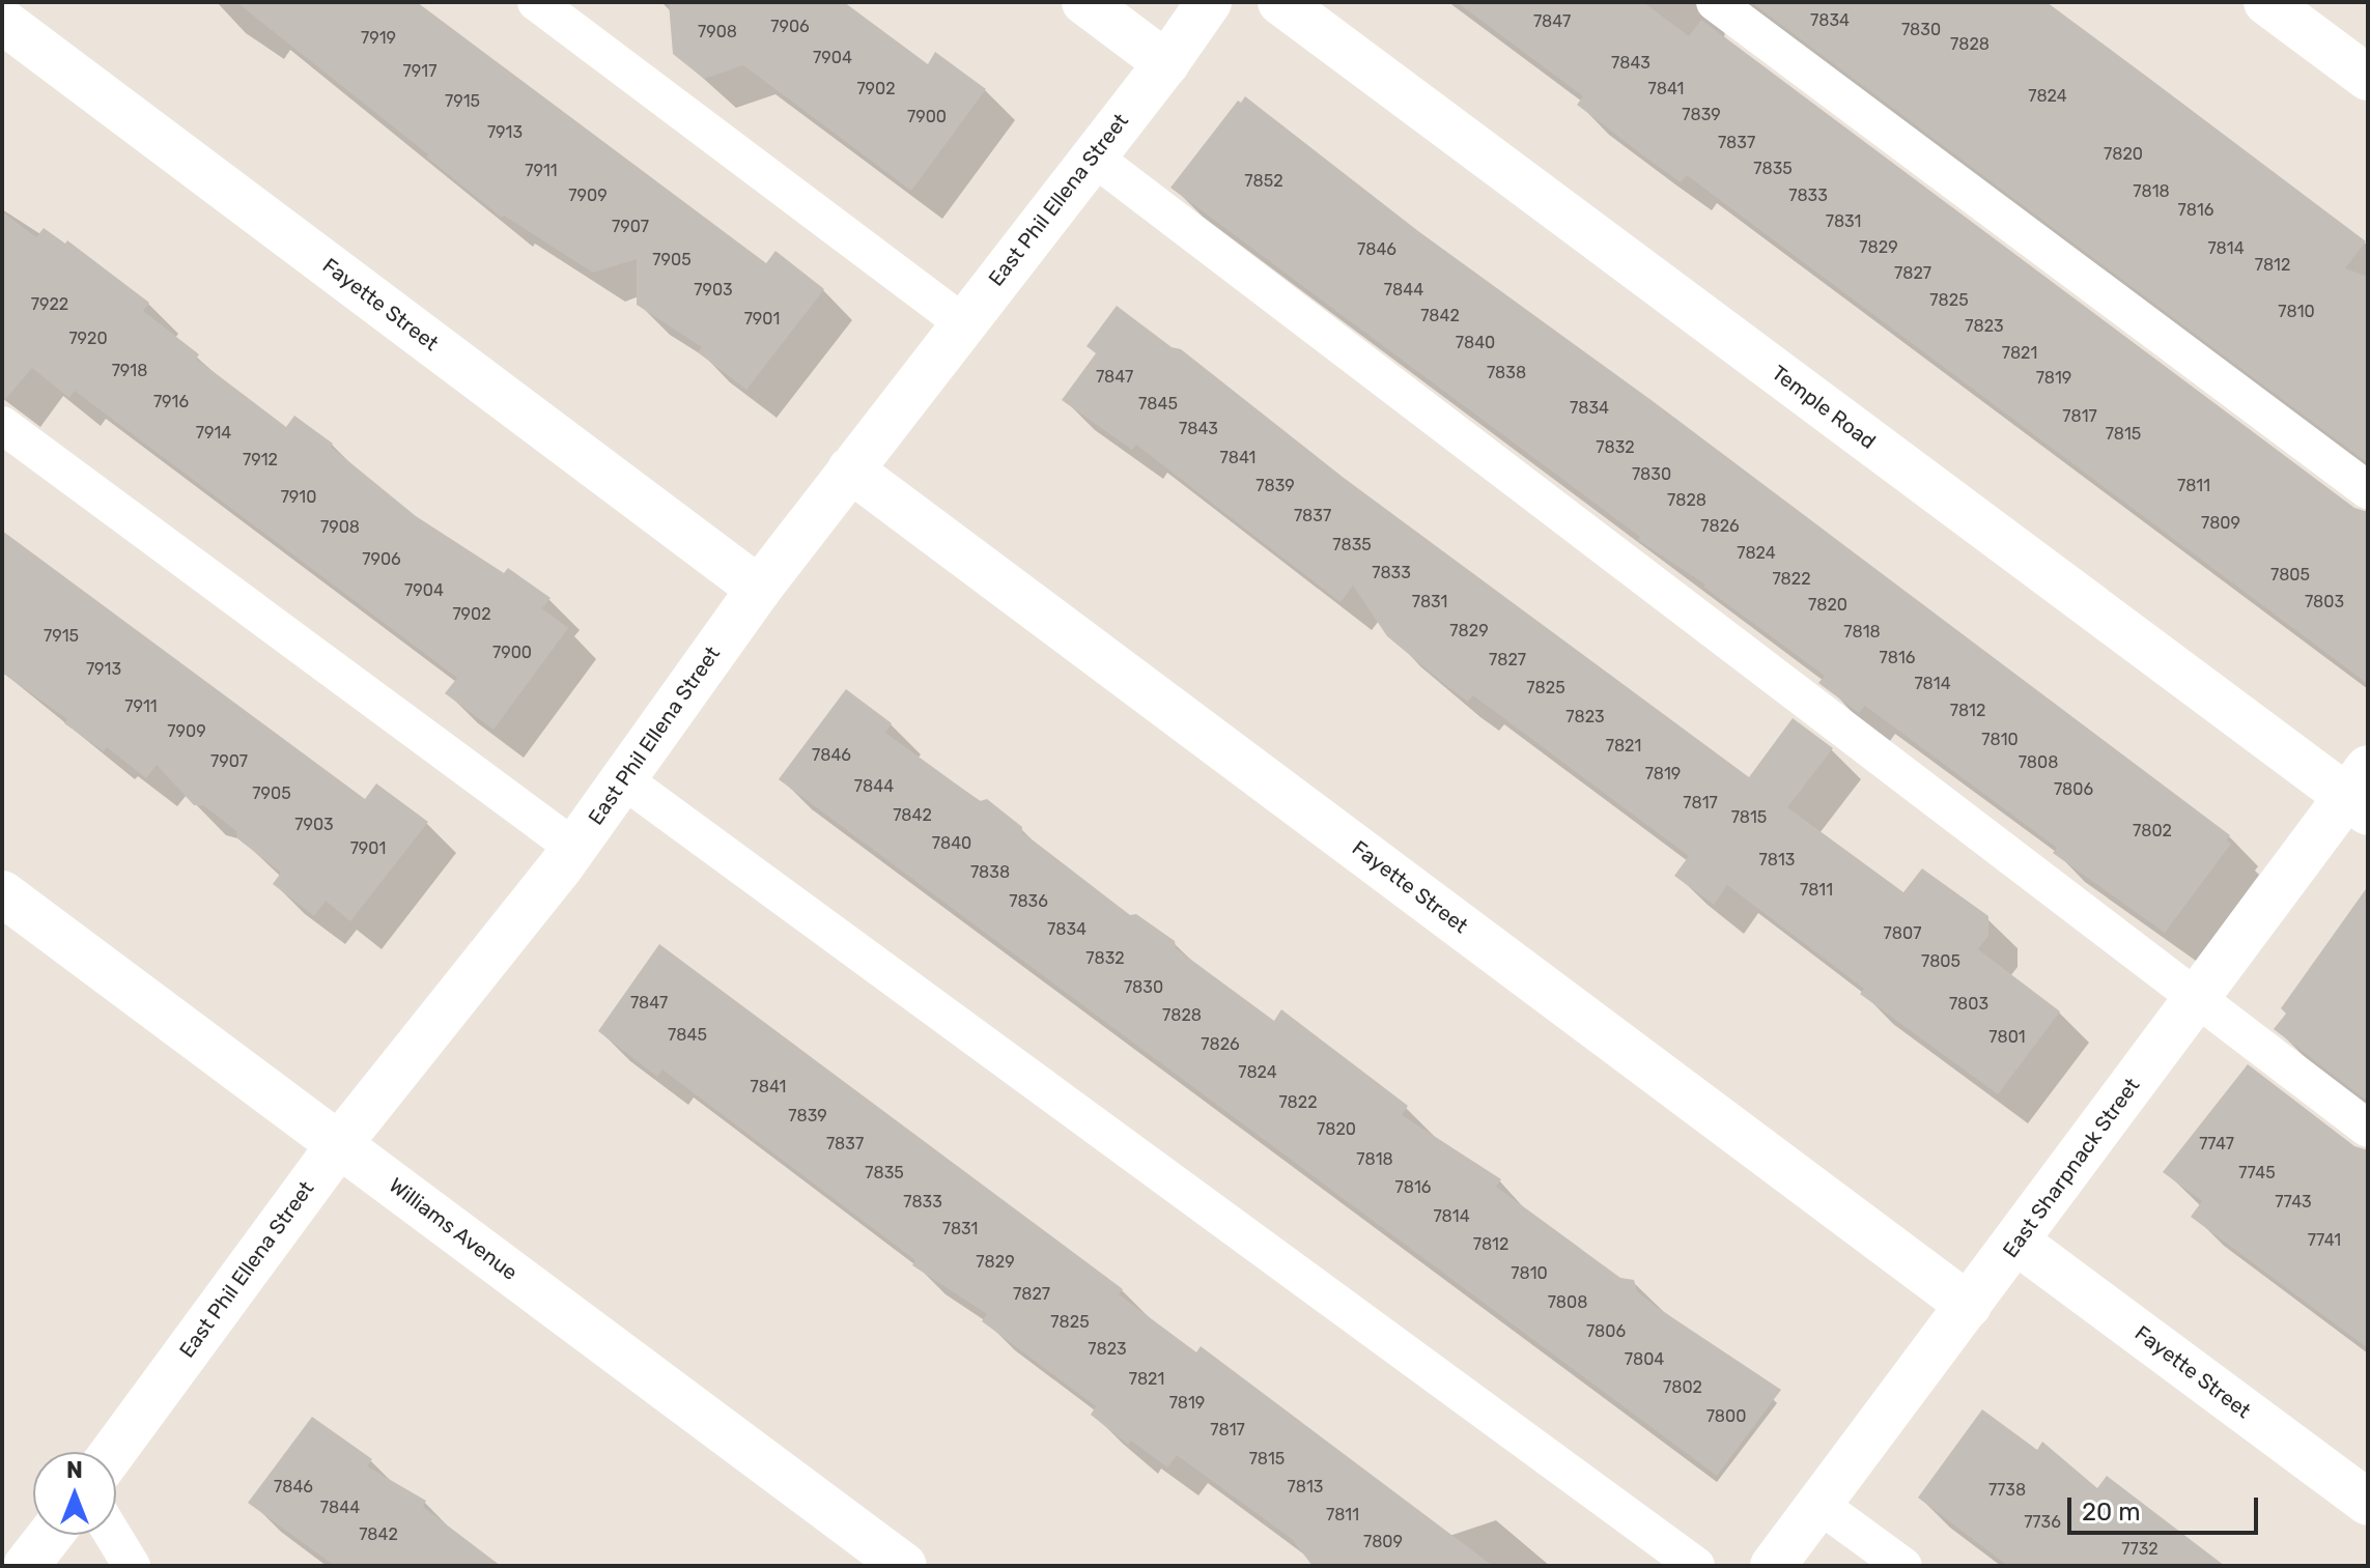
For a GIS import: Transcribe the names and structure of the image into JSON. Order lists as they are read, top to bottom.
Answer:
{
  "streets": {
    "street": [
      "East Phil Ellena Street",
      "Fayette Street",
      "Temple Road",
      "East Sharpnack Street",
      "Williams Avenue"
    ]
  },
  "crossings": [
    ["East Phil Ellena Street", "Fayette Street"],
    ["East Phil Ellena Street", "Williams Avenue"],
    ["Fayette Street", "East Sharpnack Street"],
    ["Temple Road", "East Sharpnack Street"]
  ],
  "house_numbers": [
    "7834",
    "7847",
    "7906",
    "7830",
    "7908",
    "7919",
    "7828",
    "7904",
    "7843",
    "7917",
    "7902",
    "7841",
    "7824",
    "7915",
    "7839",
    "7900",
    "7913",
    "7837",
    "7820",
    "7835",
    "7911",
    "7852",
    "7818",
    "7909",
    "7833",
    "7816",
    "7831",
    "7907",
    "7829",
    "7814",
    "7846",
    "7905",
    "7812",
    "7827",
    "7903",
    "7844",
    "7825",
    "7922",
    "7810",
    "7842",
    "7901",
    "7823",
    "7920",
    "7840",
    "7821",
    "7918",
    "7838",
    "7847",
    "7819",
    "7916",
    "7845",
    "7834",
    "7817",
    "7843",
    "7914",
    "7815",
    "7832",
    "7841",
    "7912",
    "7830",
    "7839",
    "7811",
    "7910",
    "7828",
    "7837",
    "7809",
    "7826",
    "7908",
    "7835",
    "7824",
    "7906",
    "7833",
    "7805",
    "7822",
    "7904",
    "7831",
    "7803",
    "7820",
    "7902",
    "7829",
    "7818",
    "7915",
    "7900",
    "7816",
    "7827",
    "7913",
    "7814",
    "7825",
    "7911",
    "7812",
    "7823",
    "7909",
    "7810",
    "7821",
    "7846",
    "7907",
    "7808",
    "7819",
    "7844",
    "7806",
    "7905",
    "7817",
    "7842",
    "7815",
    "7903",
    "7802",
    "7840",
    "7901",
    "7813",
    "7838",
    "7811",
    "7836",
    "7834",
    "7807",
    "7832",
    "7805",
    "7830",
    "7847",
    "7803",
    "7828",
    "7845",
    "7801",
    "7826",
    "7824",
    "7841",
    "7822",
    "7839",
    "7820",
    "7837",
    "7747",
    "7818",
    "7835",
    "7745",
    "7816",
    "7833",
    "7743",
    "7814",
    "7831",
    "7741",
    "7812",
    "7829",
    "7810",
    "7827",
    "7808",
    "7825",
    "7806",
    "7823",
    "7804",
    "7821",
    "7802",
    "7819",
    "7800",
    "7817",
    "7815",
    "7846",
    "7813",
    "7738",
    "7844",
    "7811",
    "7736",
    "7842",
    "7809",
    "7732"
  ],
  "scale_bar": "20 m",
  "north": "top"
}
